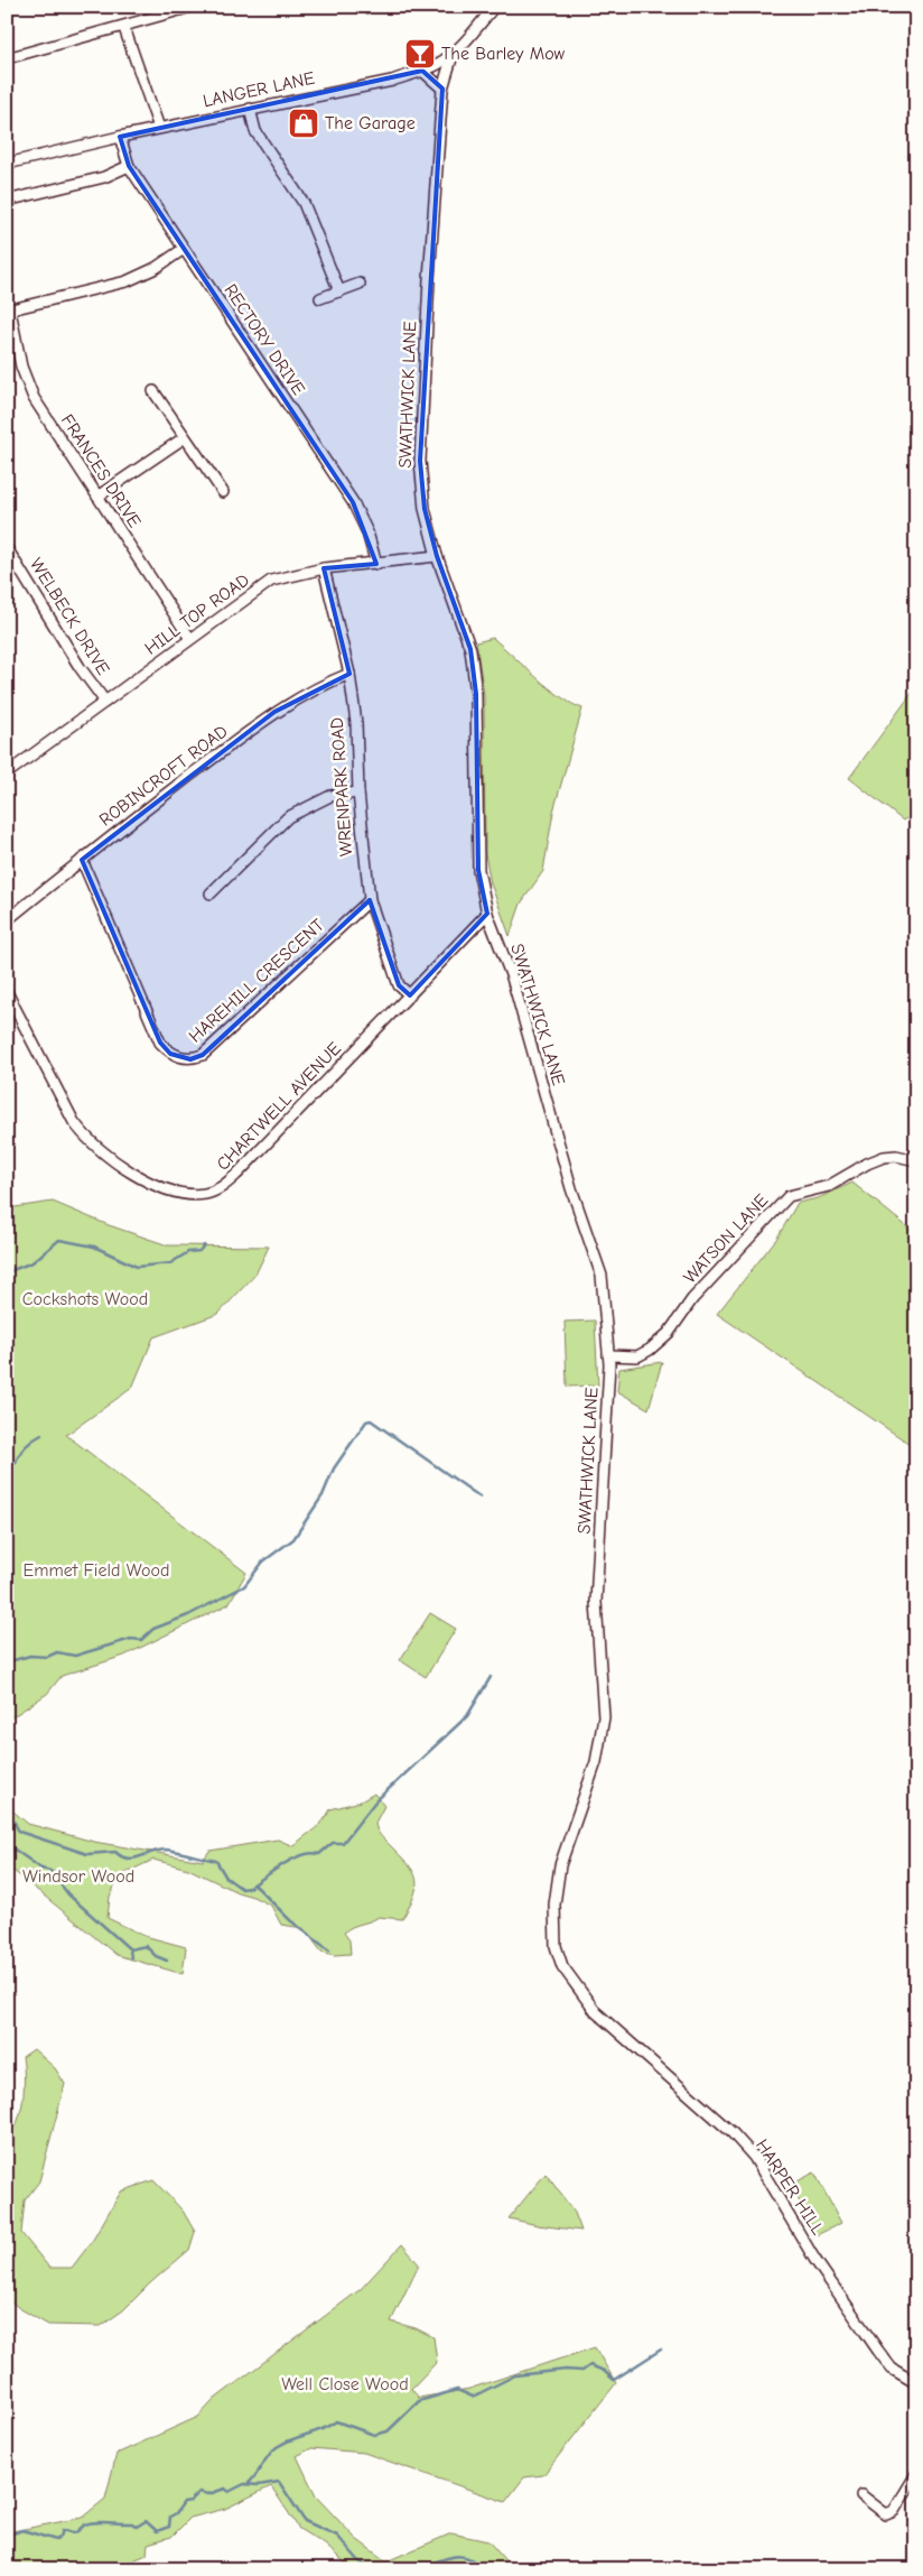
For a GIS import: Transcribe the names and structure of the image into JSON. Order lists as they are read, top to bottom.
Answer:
{
  "streets": {
    "street": [
      "LANGER LANE",
      "RECTORY DRIVE",
      "SWATHWICK LANE",
      "FRANCES DRIVE",
      "HILL TOP ROAD",
      "WELBECK DRIVE",
      "ROBINCROFT ROAD",
      "WRENPARK ROAD",
      "HAREHILL CRESCENT",
      "CHARTWELL AVENUE",
      "WATSON LANE",
      "HARPER HILL"
    ]
  },
  "crossings": [
    ["LANGER LANE", "RECTORY DRIVE"],
    ["LANGER LANE", "SWATHWICK LANE"],
    ["RECTORY DRIVE", "HILL TOP ROAD"],
    ["SWATHWICK LANE", "HILL TOP ROAD"],
    ["SWATHWICK LANE", "CHARTWELL AVENUE"],
    ["SWATHWICK LANE", "WATSON LANE"],
    ["SWATHWICK LANE", "HARPER HILL"],
    ["FRANCES DRIVE", "HILL TOP ROAD"],
    ["HILL TOP ROAD", "WELBECK DRIVE"],
    ["HILL TOP ROAD", "WRENPARK ROAD"],
    ["ROBINCROFT ROAD", "WRENPARK ROAD"],
    ["ROBINCROFT ROAD", "HAREHILL CRESCENT"],
    ["WRENPARK ROAD", "HAREHILL CRESCENT"],
    ["WRENPARK ROAD", "CHARTWELL AVENUE"]
  ],
  "parks": [
    "Cockshots Wood",
    "Emmet Field Wood",
    "Windsor Wood",
    "Well Close Wood"
  ],
  "places": {
    "bar": ["The Barley Mow"],
    "shop": ["The Garage"]
  }
}
